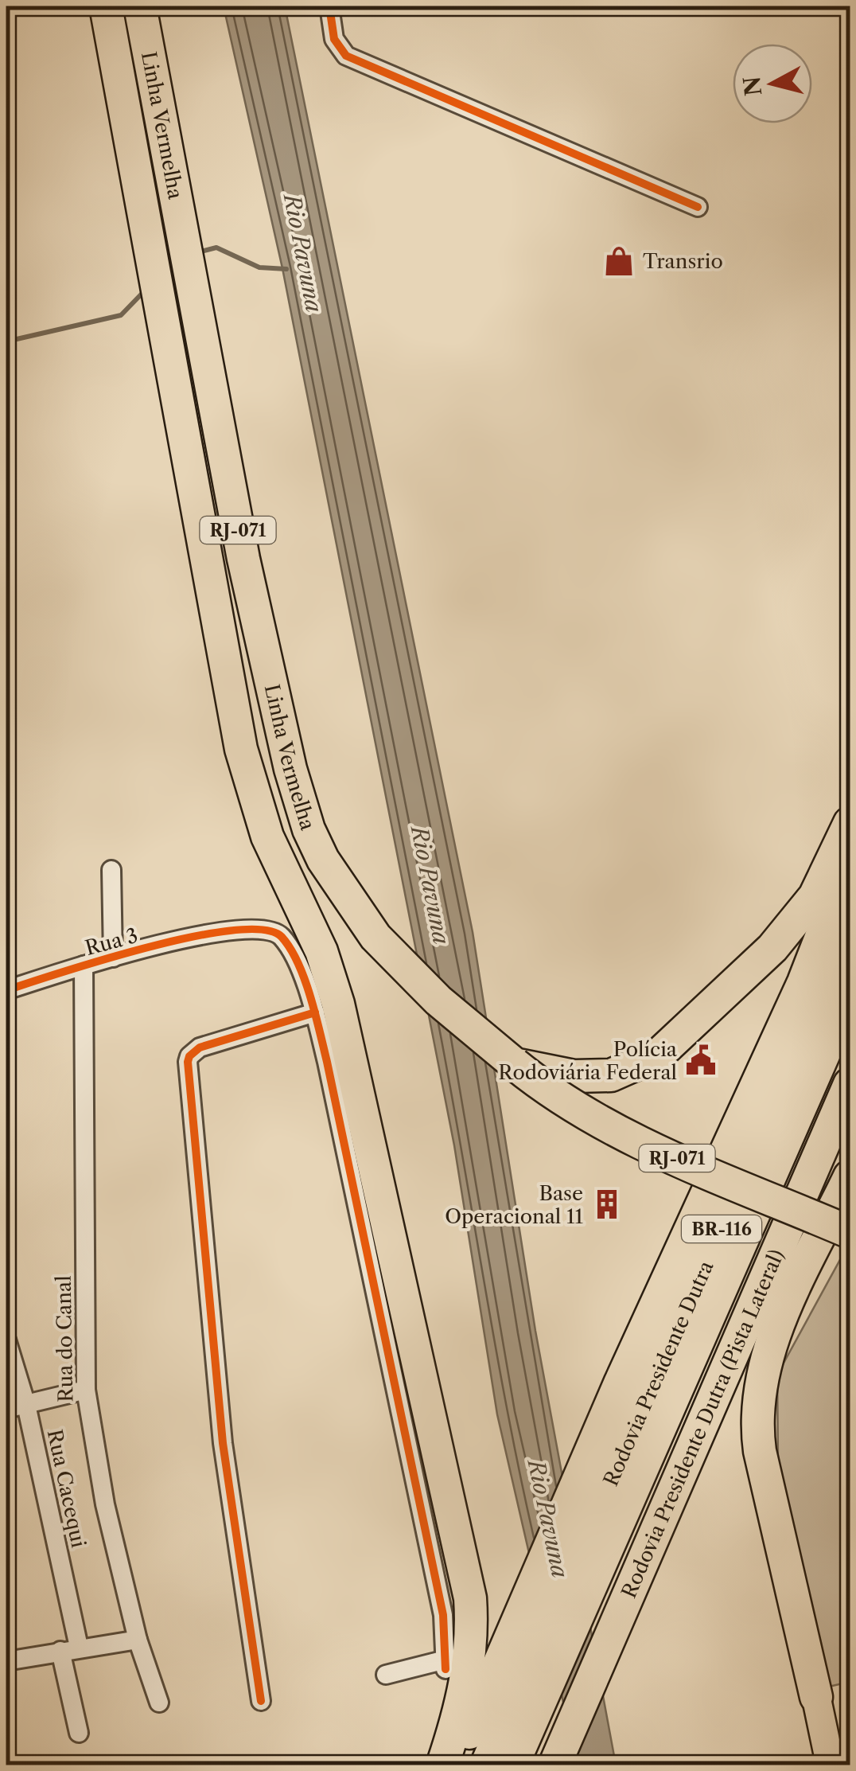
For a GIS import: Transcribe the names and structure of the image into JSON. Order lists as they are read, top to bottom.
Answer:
{
  "streets": {
    "highway": [
      "Linha Vermelha",
      "RJ-071",
      "BR-116",
      "Rodovia Presidente Dutra",
      "Rodovia Presidente Dutra (Pista Lateral)"
    ],
    "street": ["Rua 3", "Rua do Canal", "Rua Cacequi"]
  },
  "crossings": [
    ["Rua 3", "Rua do Canal"]
  ],
  "water": ["Rio Pavuna"],
  "places": {
    "shop": ["Transrio"],
    "public building": ["Polícia Rodoviária Federal"],
    "building": ["Base Operacional 11"]
  },
  "north": "left"
}
